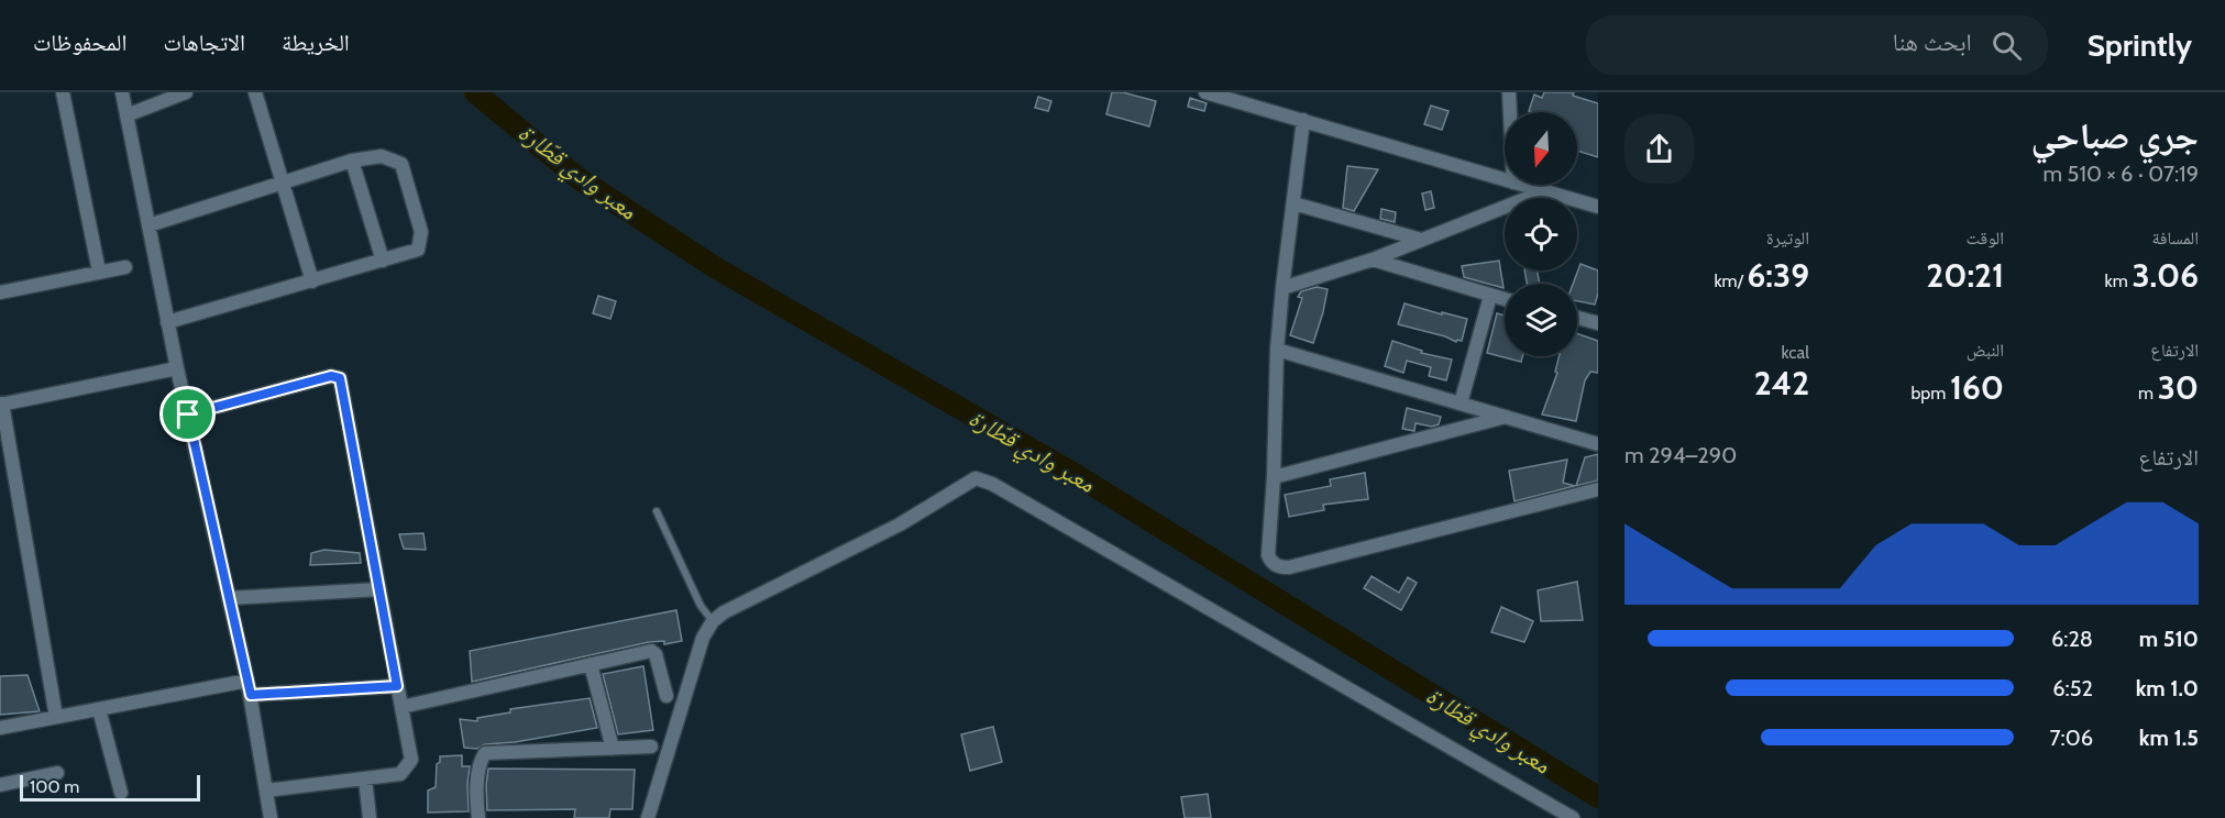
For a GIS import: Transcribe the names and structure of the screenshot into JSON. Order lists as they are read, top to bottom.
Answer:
{
  "water": ["معبر وادي قطّارة"],
  "scale_bar": "100 m",
  "north": "bottom",
  "page": {
    "header": "Sprintly",
    "search": "ابحث هنا",
    "nav": ["الخريطة", "الاتجاهات", "المحفوظات"],
    "heading": ["جري صباحي", "07:19 · 6 × 510 m"],
    "stats": [
      ["المسافة", "3.06 km"],
      ["الوقت", "20:21"],
      ["الوتيرة", "6:39 /km"],
      ["الارتفاع", "30 m"],
      ["النبض", "160 bpm"],
      ["kcal", "242"]
    ],
    "chart": ["الارتفاع", "290–294 m"],
    "list": [
      {
        "name": "510 m",
        "note": "6:28"
      },
      {
        "name": "1.0 km",
        "note": "6:52"
      },
      {
        "name": "1.5 km",
        "note": "7:06"
      }
    ],
    "scale": "100 m"
  }
}
